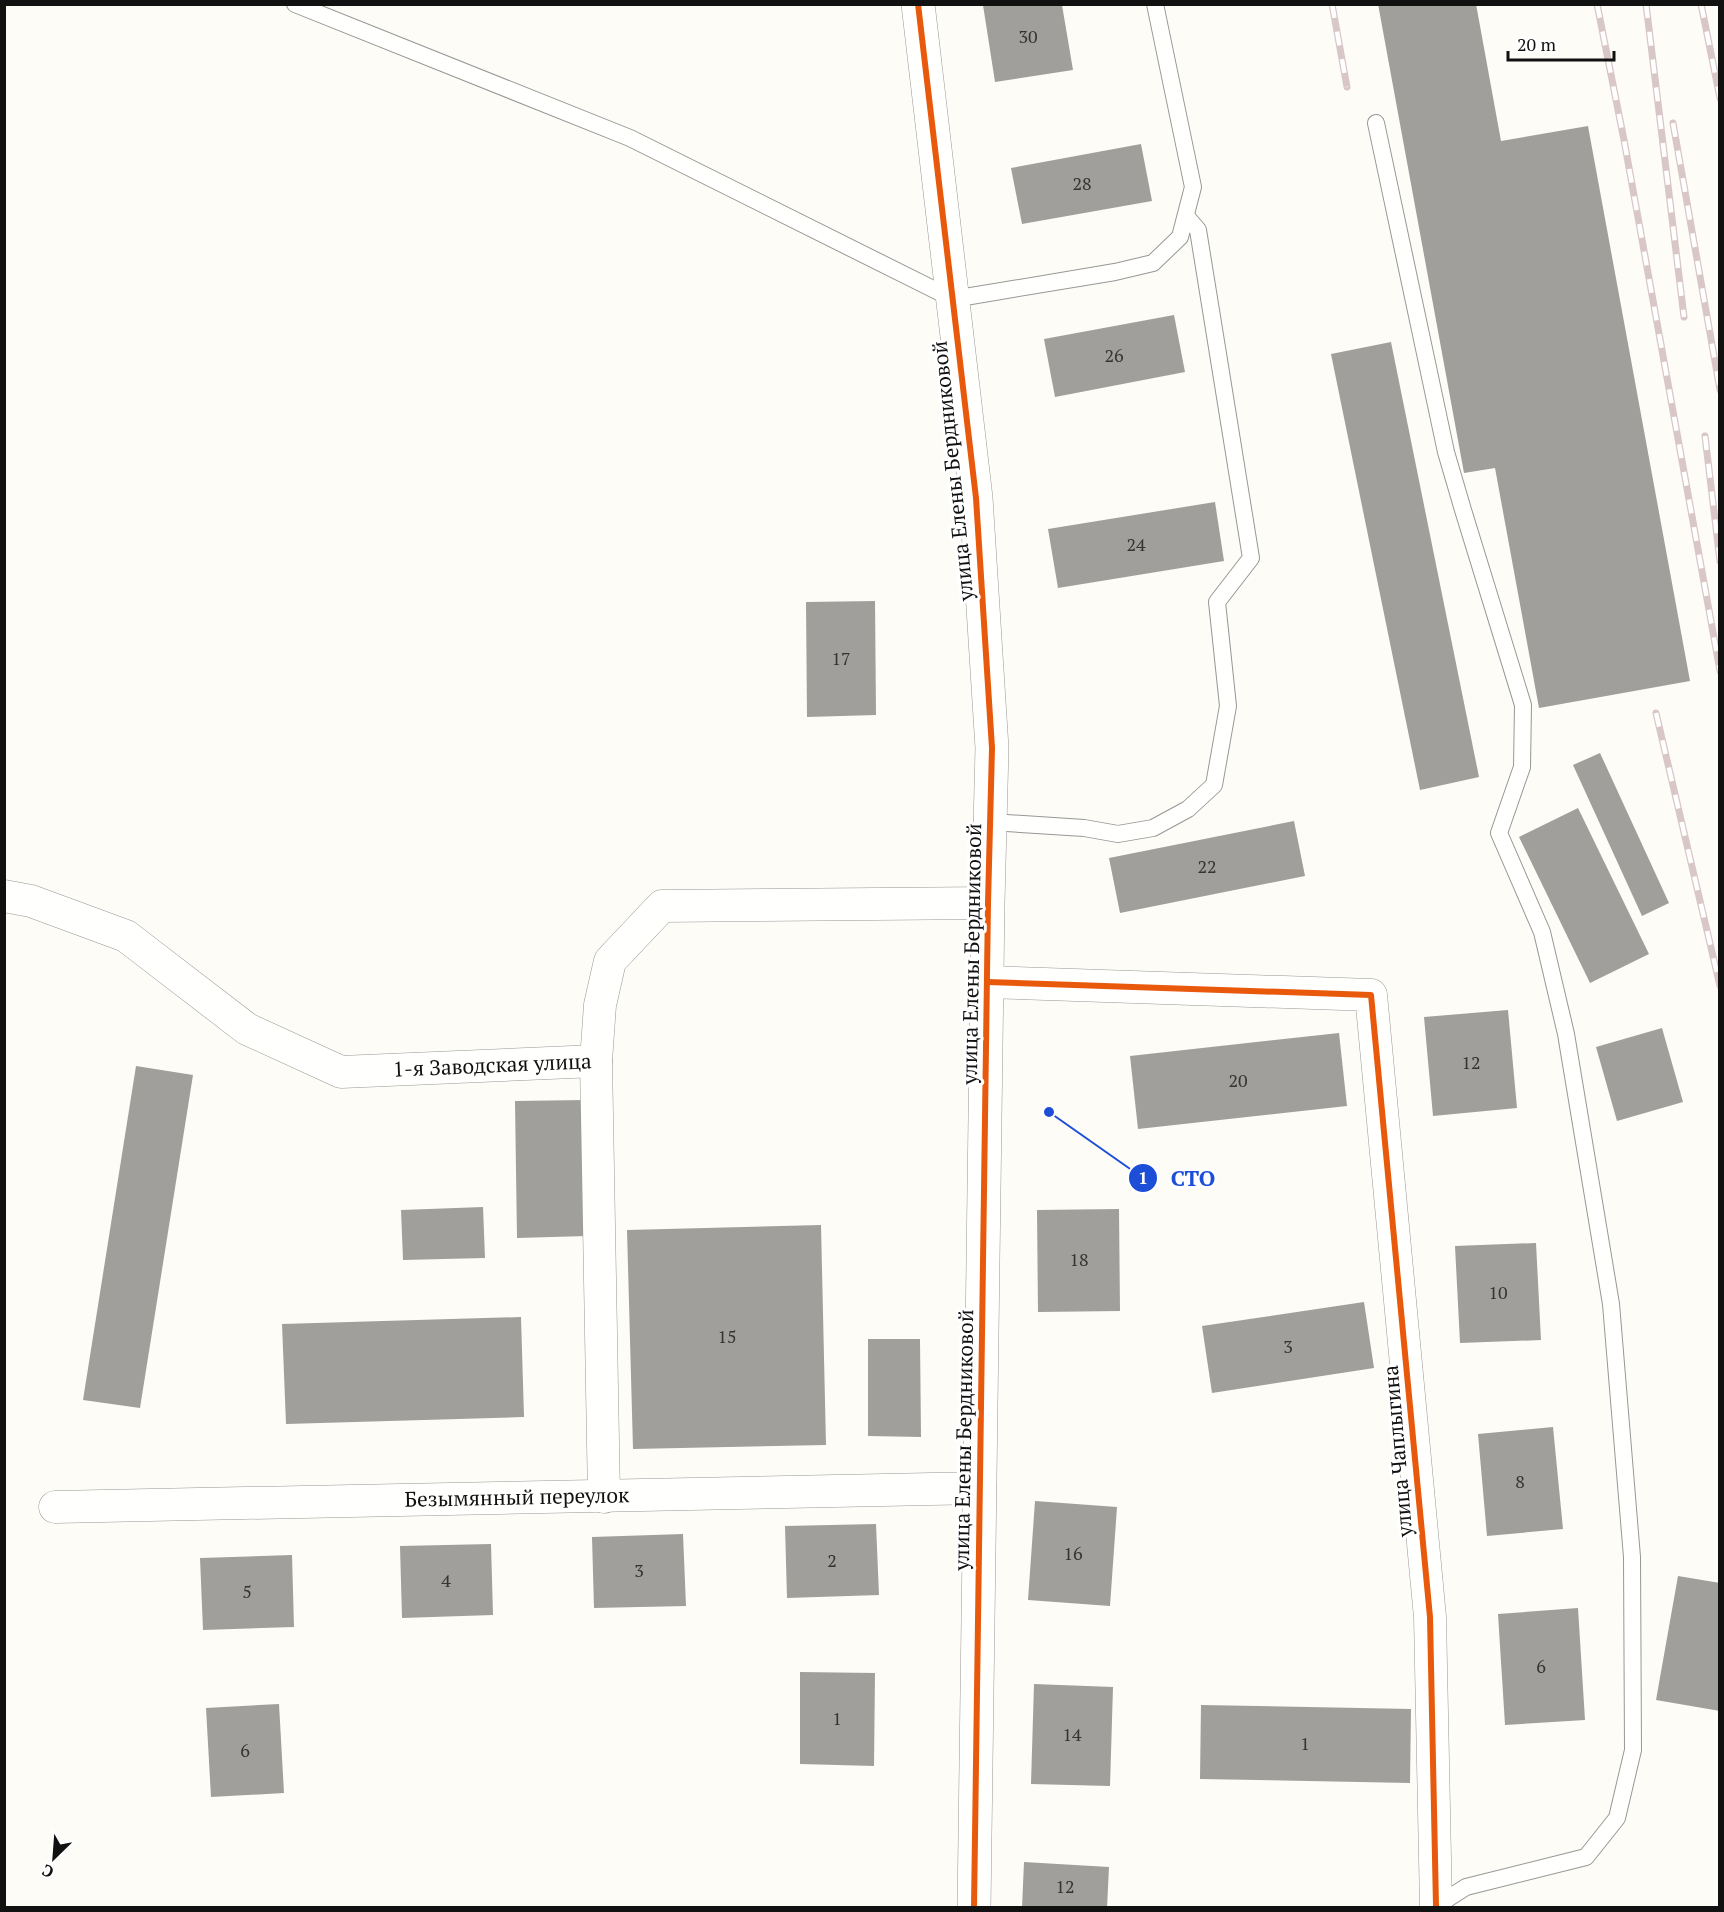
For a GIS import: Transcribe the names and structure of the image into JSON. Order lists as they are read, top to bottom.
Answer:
{
  "streets": {
    "street": [
      "улица Елены Бердниковой",
      "1-я Заводская улица",
      "улица Чаплыгина",
      "Безымянный переулок"
    ]
  },
  "crossings": [
    ["улица Елены Бердниковой", "1-я Заводская улица"],
    ["улица Елены Бердниковой", "улица Чаплыгина"],
    ["улица Елены Бердниковой", "Безымянный переулок"]
  ],
  "places": ["СТО"],
  "house_numbers": [
    "30",
    "28",
    "26",
    "24",
    "17",
    "22",
    "12",
    "20",
    "18",
    "10",
    "15",
    "3",
    "8",
    "16",
    "2",
    "3",
    "4",
    "5",
    "6",
    "1",
    "14",
    "1",
    "6",
    "12"
  ],
  "scale_bar": "20 m",
  "north": "bottom left"
}
